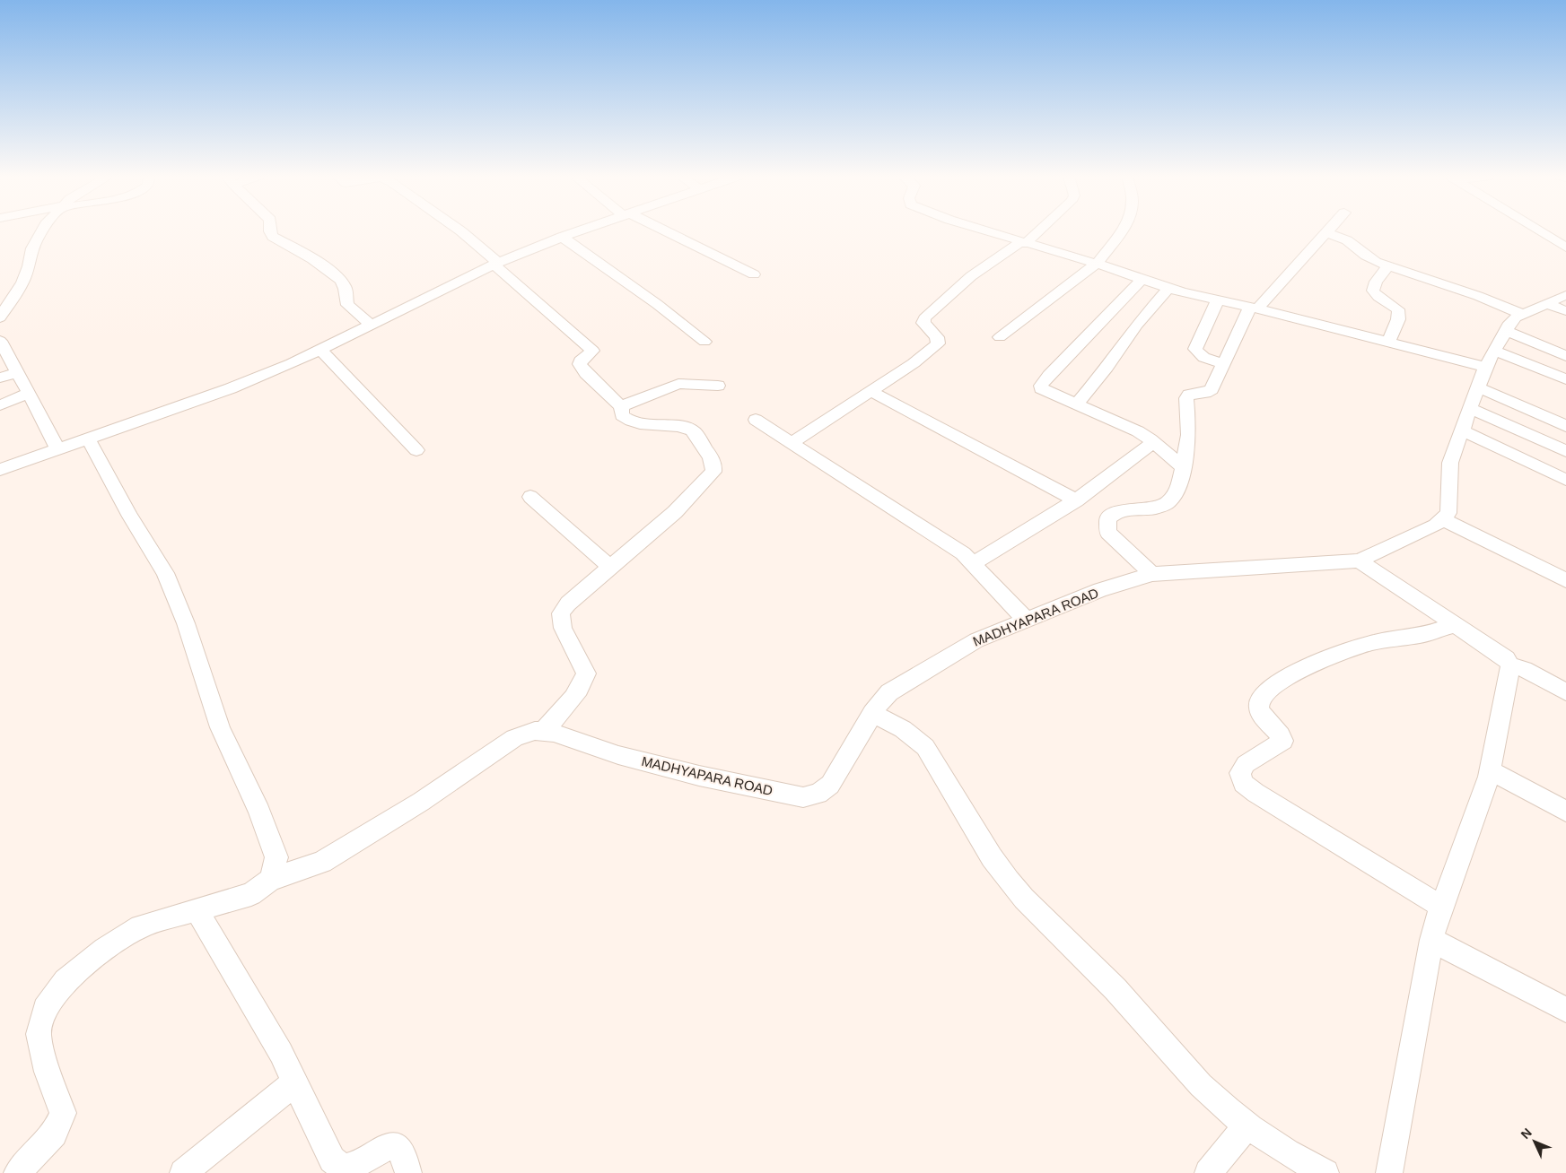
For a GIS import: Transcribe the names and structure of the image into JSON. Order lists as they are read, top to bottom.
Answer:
{
  "streets": {
    "street": ["MADHYAPARA ROAD"]
  },
  "north": "top left"
}
